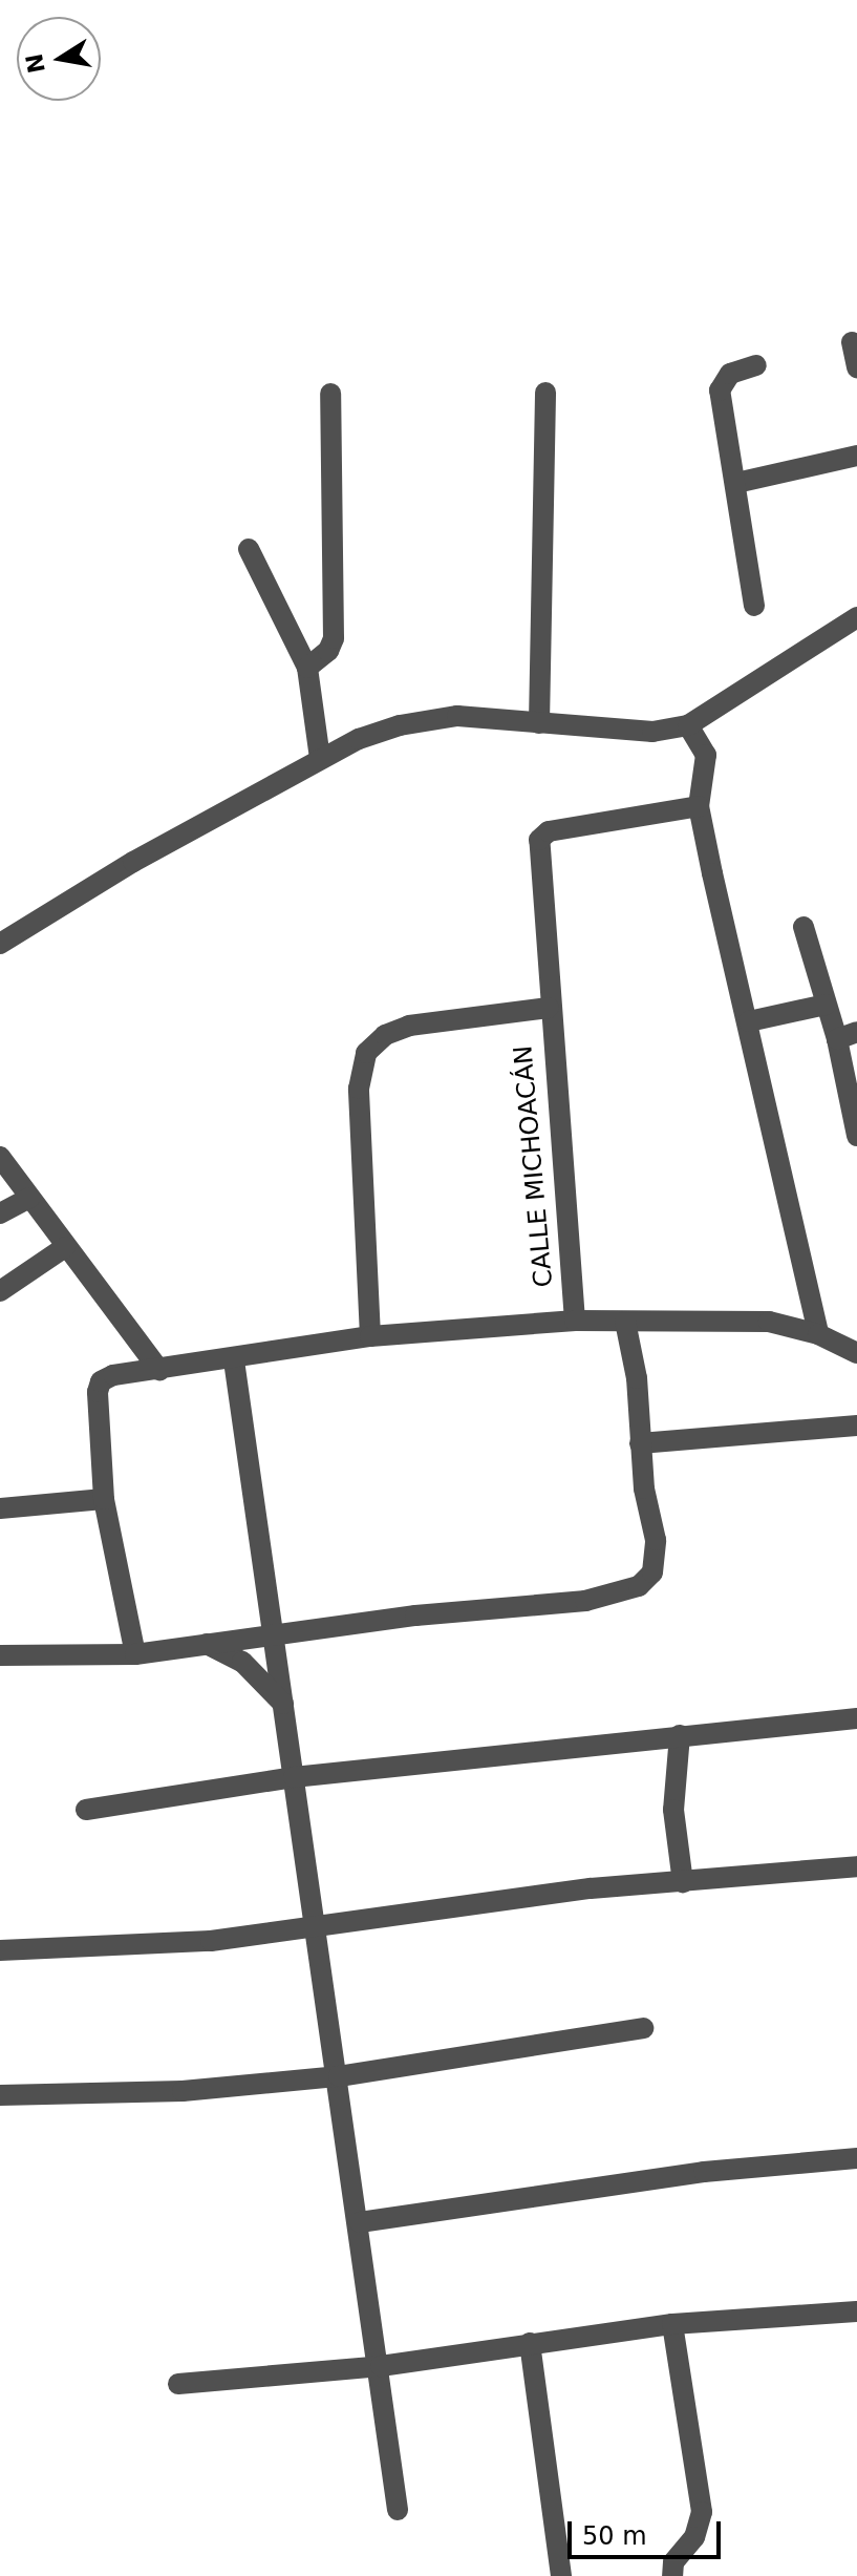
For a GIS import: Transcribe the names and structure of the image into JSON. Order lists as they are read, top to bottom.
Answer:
{
  "streets": {
    "street": ["CALLE MICHOACÁN"]
  },
  "scale_bar": "50 m",
  "north": "left"
}
